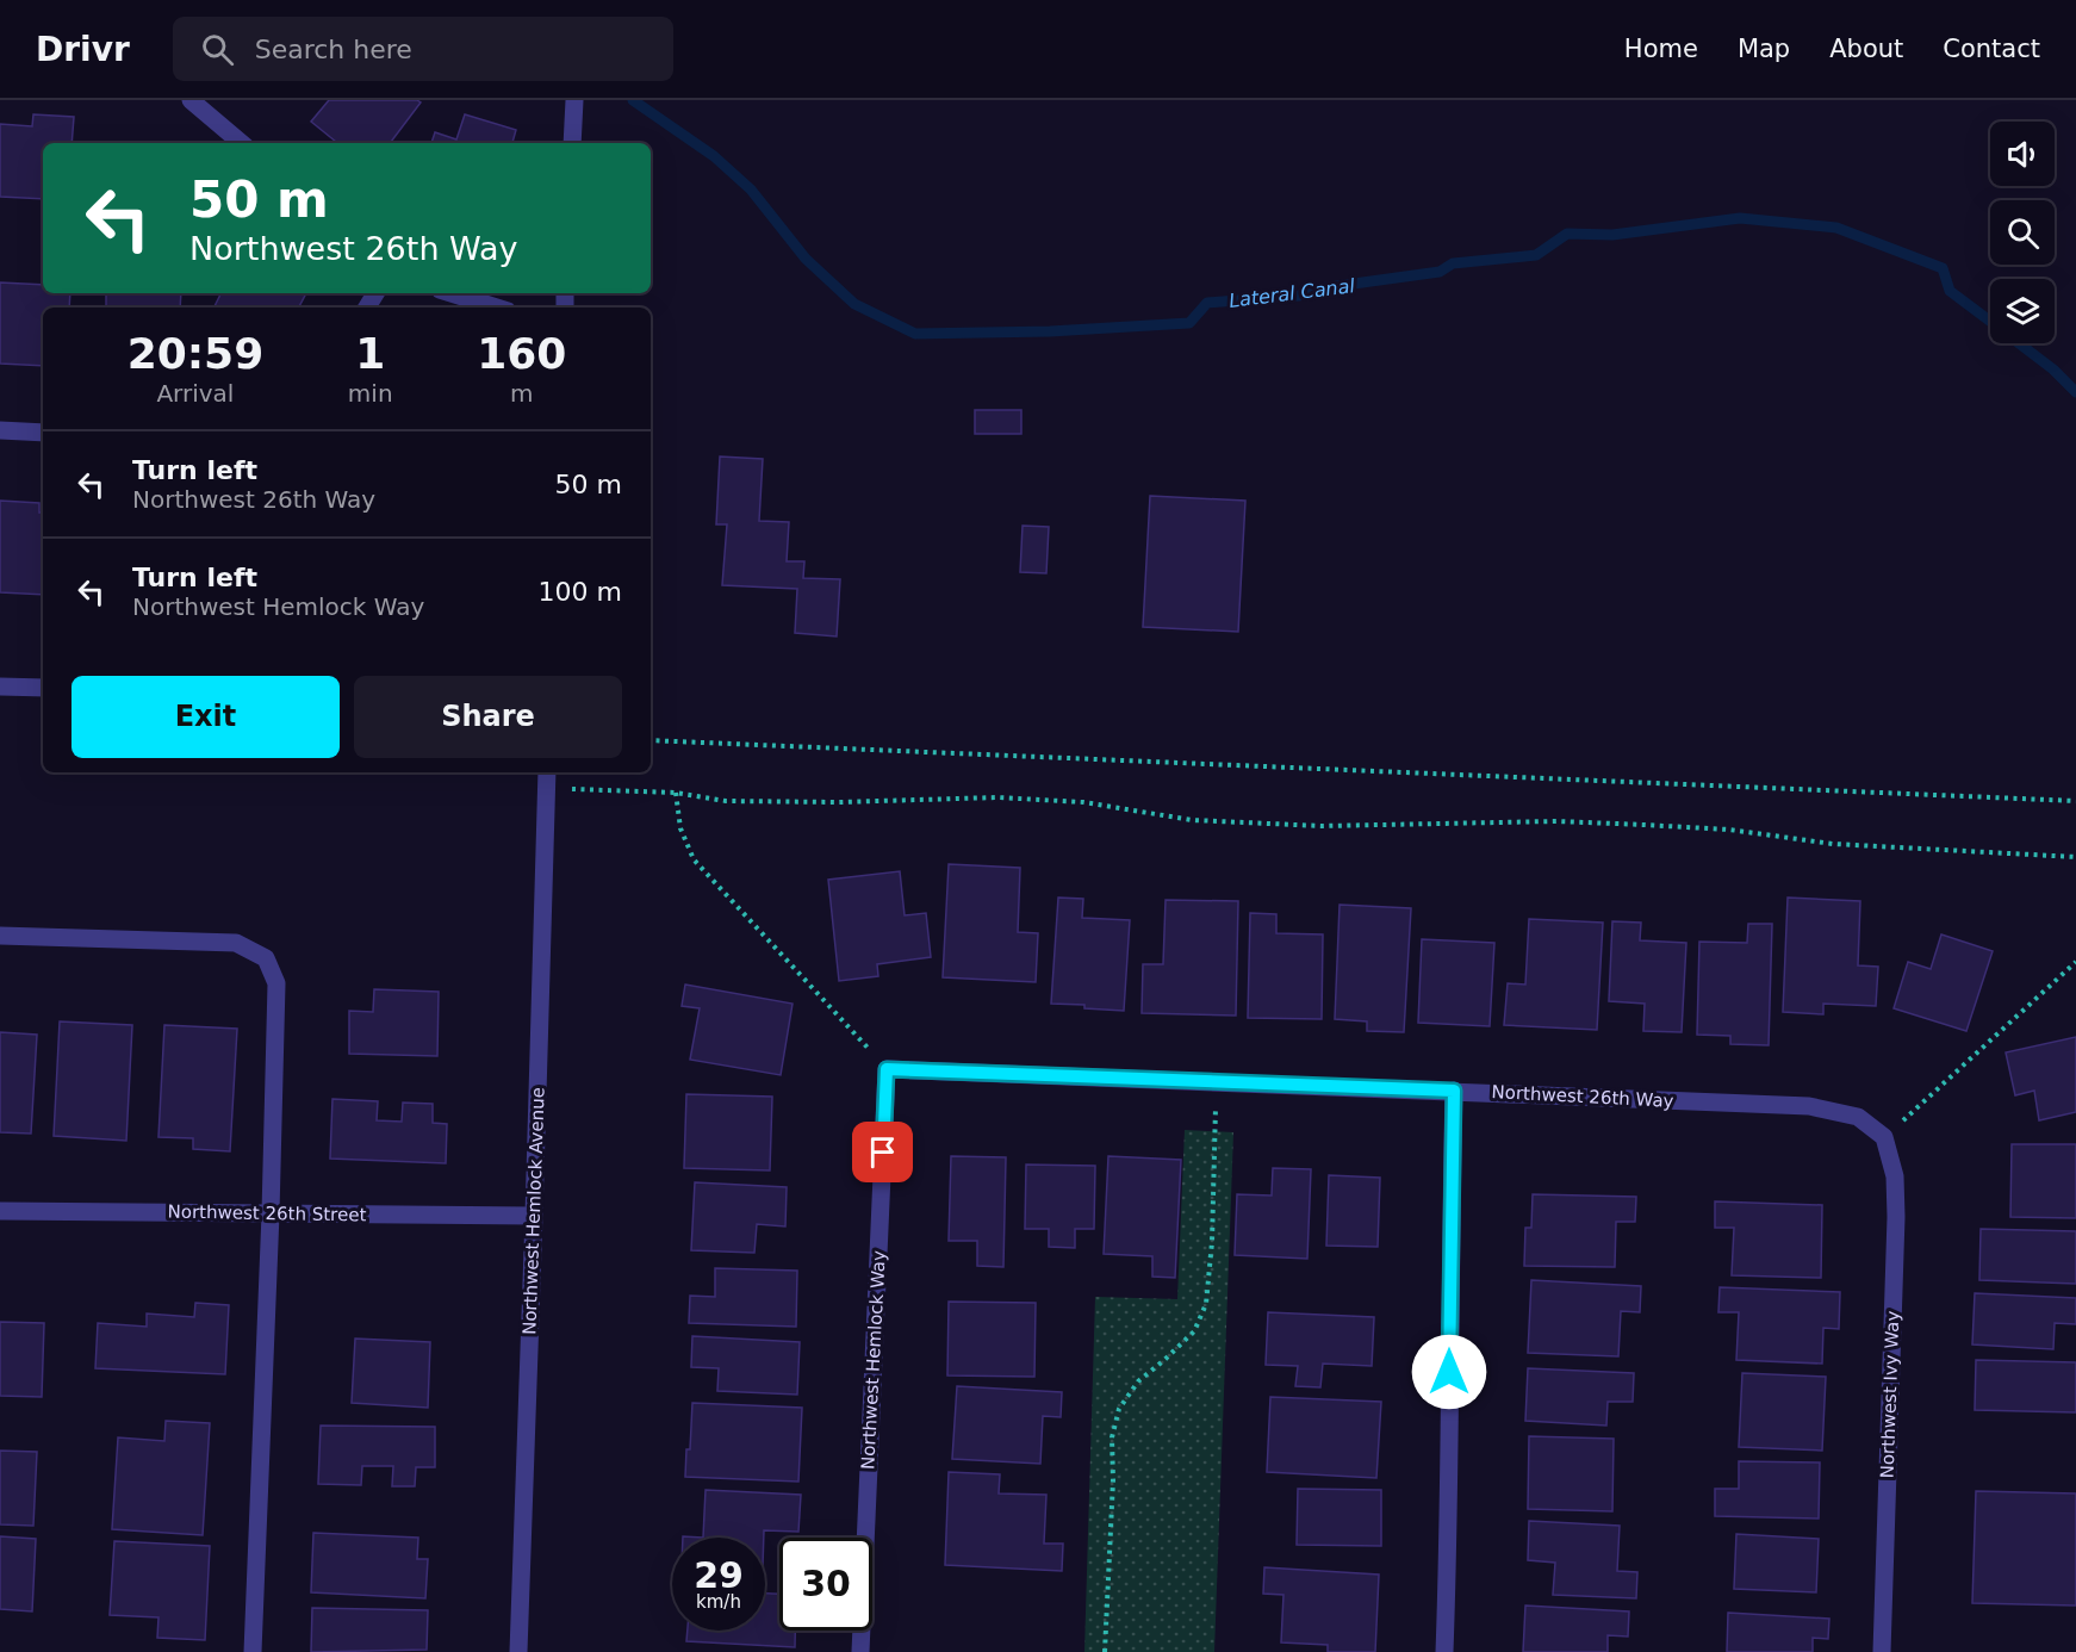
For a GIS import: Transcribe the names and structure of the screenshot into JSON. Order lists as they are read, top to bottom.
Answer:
{
  "streets": {
    "street": [
      "Northwest 26th Way",
      "Northwest Hemlock Avenue",
      "Northwest 26th Street",
      "Northwest Hemlock Way",
      "Northwest Ivy Way"
    ]
  },
  "crossings": [
    ["Northwest 26th Way", "Northwest Hemlock Way"],
    ["Northwest 26th Way", "Northwest Ivy Way"],
    ["Northwest Hemlock Avenue", "Northwest 26th Street"]
  ],
  "water": ["Lateral Canal"],
  "page": {
    "header": "Drivr",
    "search": "Search here",
    "nav": [
      "Home",
      "Map",
      "About",
      "Contact"
    ],
    "turn": ["50 m", "Northwest 26th Way"],
    "eta": [
      "20:59",
      "Arrival",
      "1",
      "min",
      "160",
      "m"
    ],
    "list": [
      {
        "name": "Turn left",
        "note": "Northwest 26th Way",
        "value": "50 m"
      },
      {
        "name": "Turn left",
        "note": "Northwest Hemlock Way",
        "value": "100 m"
      }
    ],
    "buttons": ["Exit", "Share"],
    "speed": "29 km/h",
    "limit": "30"
  }
}
